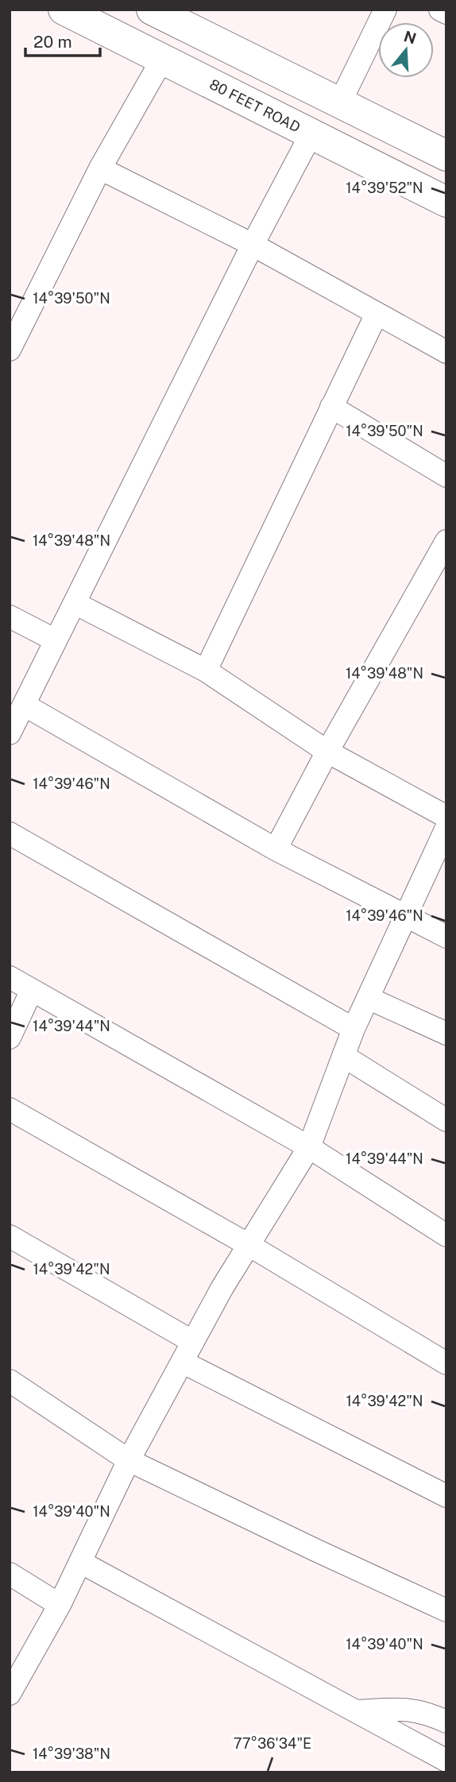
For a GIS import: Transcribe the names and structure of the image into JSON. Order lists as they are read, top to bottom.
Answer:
{
  "streets": {
    "main road": ["80 FEET ROAD"]
  },
  "scale_bar": "20 m",
  "north": "top",
  "coordinates": [
    "14°39'52\"N",
    "14°39'50\"N",
    "14°39'48\"N",
    "14°39'46\"N",
    "14°39'44\"N",
    "14°39'42\"N",
    "14°39'40\"N",
    "77°36'34\"E",
    "14°39'38\"N"
  ]
}
